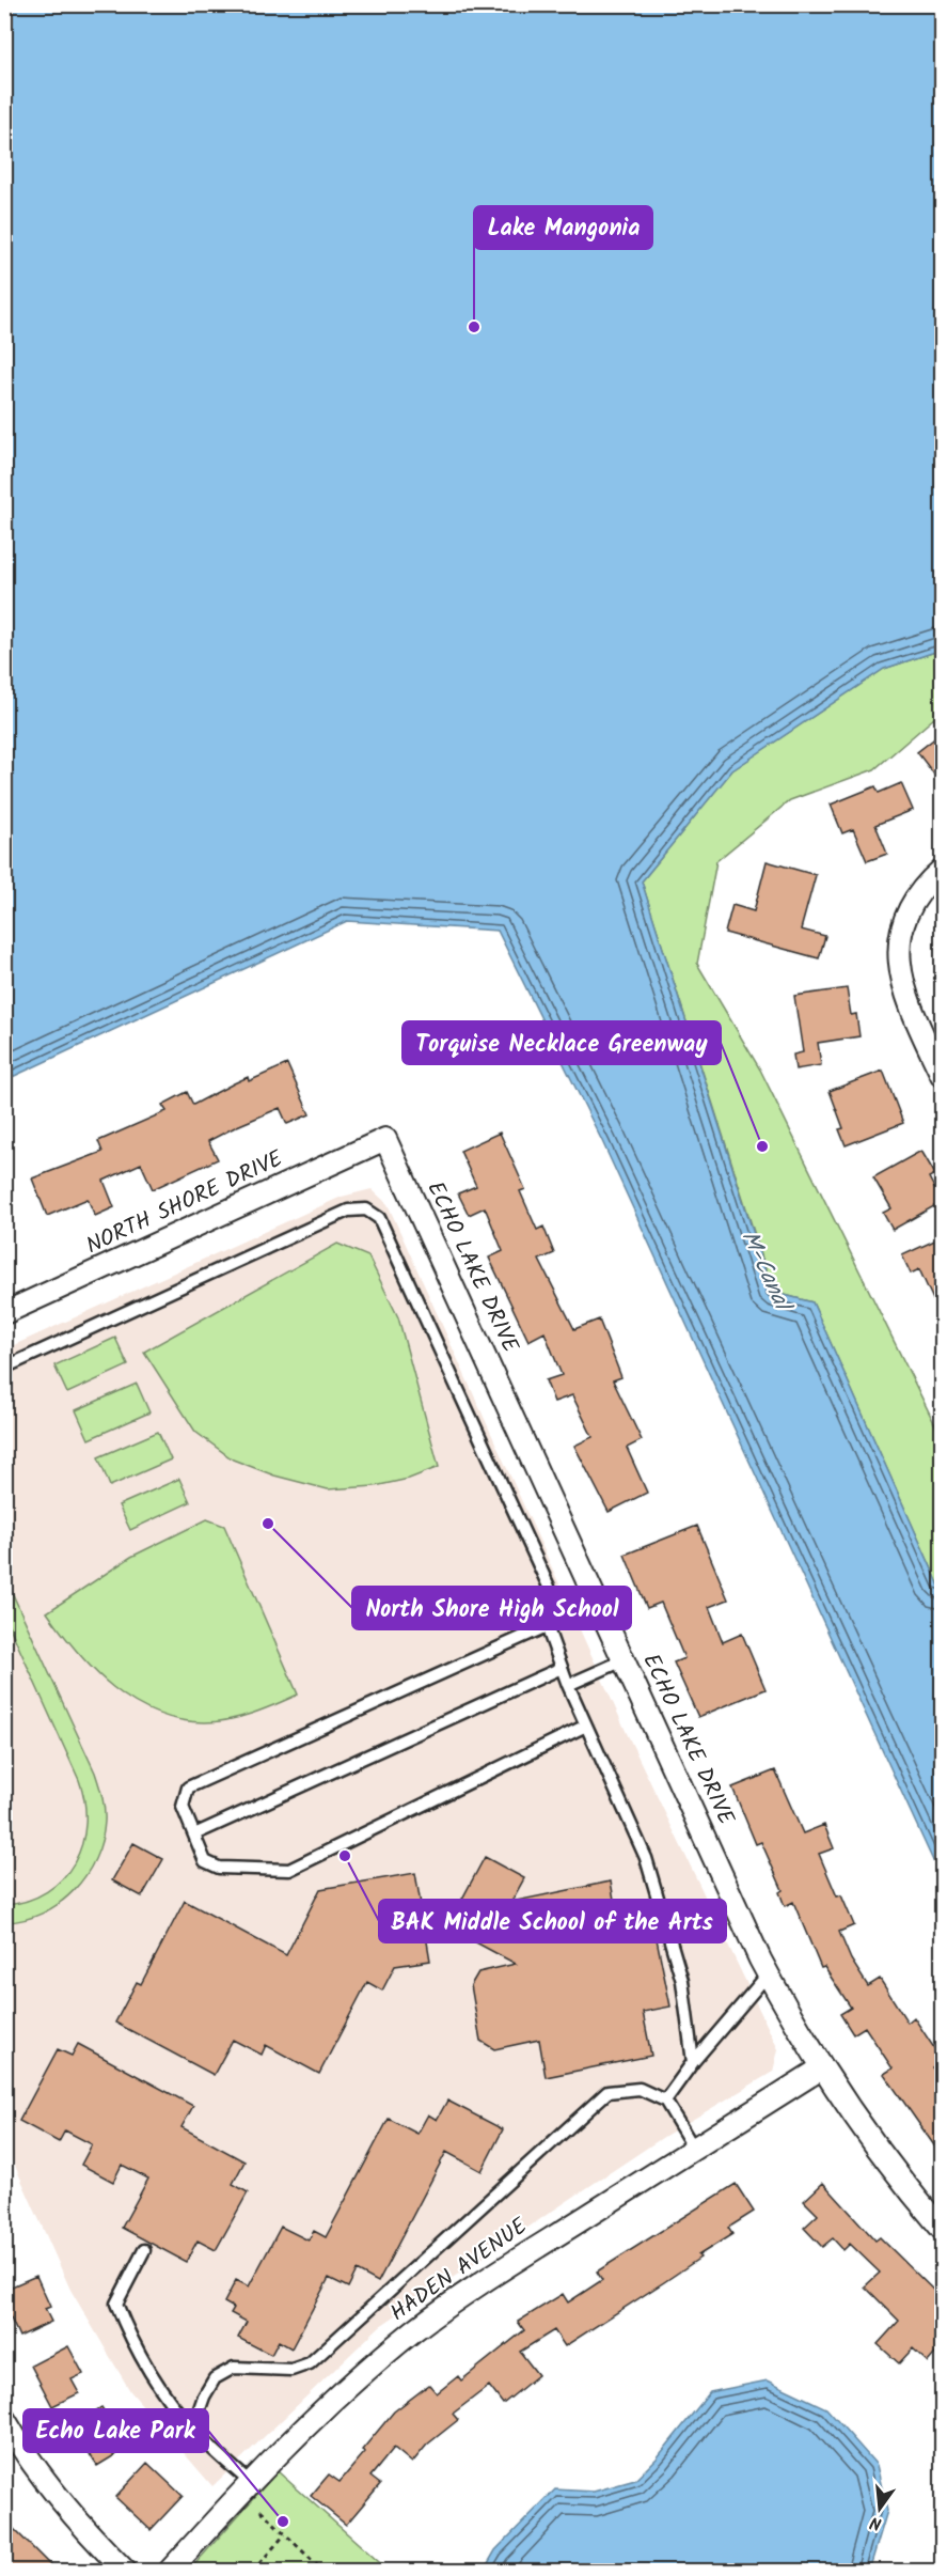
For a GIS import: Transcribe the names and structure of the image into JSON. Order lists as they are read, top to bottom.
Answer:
{
  "streets": {
    "street": ["NORTH SHORE DRIVE", "ECHO LAKE DRIVE", "HADEN AVENUE"]
  },
  "crossings": [
    ["NORTH SHORE DRIVE", "ECHO LAKE DRIVE"],
    ["ECHO LAKE DRIVE", "HADEN AVENUE"]
  ],
  "water": ["M-Canal"],
  "places": [
    "Lake Mangonia",
    "Torquise Necklace Greenway",
    "North Shore High School",
    "BAK Middle School of the Arts",
    "Echo Lake Park"
  ],
  "north": "bottom"
}
